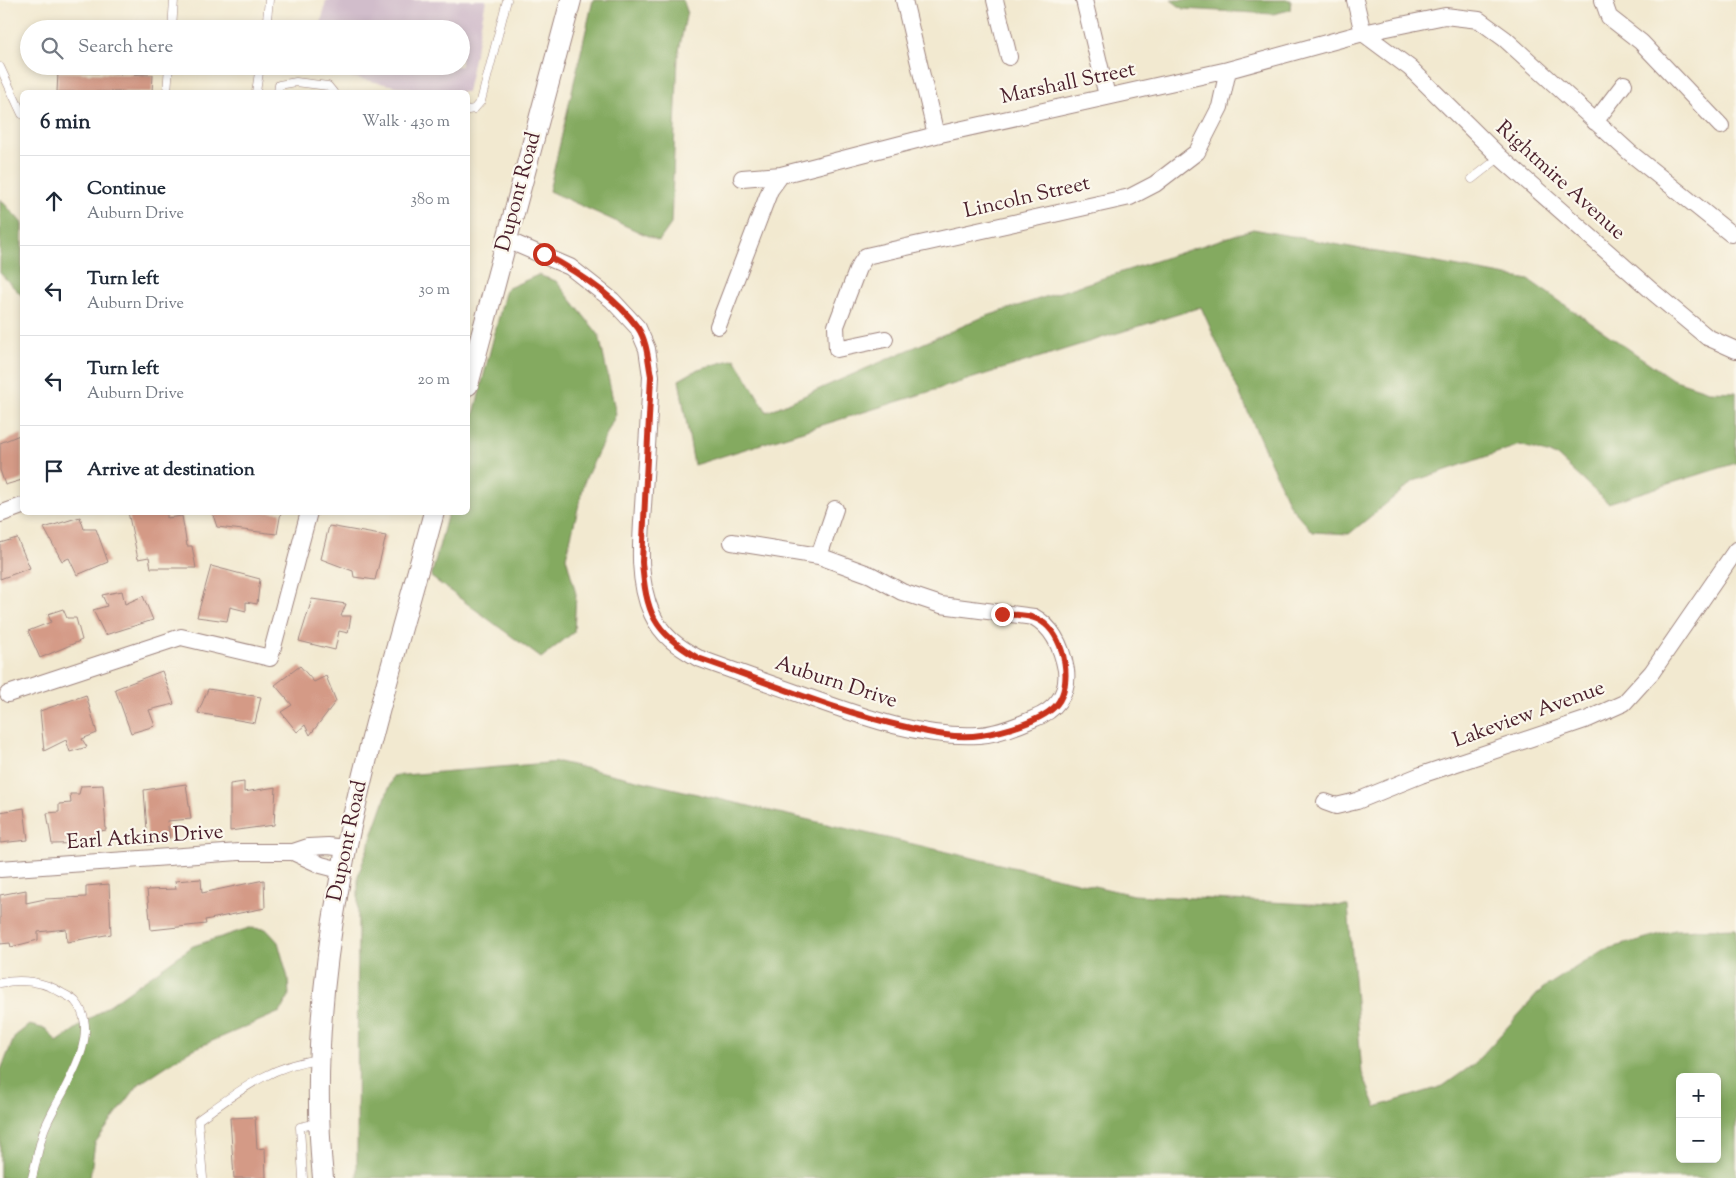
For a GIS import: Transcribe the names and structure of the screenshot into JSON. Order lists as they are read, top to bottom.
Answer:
{
  "streets": {
    "street": [
      "Marshall Street",
      "Rightmire Avenue",
      "Dupont Road",
      "Lincoln Street",
      "Auburn Drive",
      "Lakeview Avenue",
      "Earl Atkins Drive"
    ]
  },
  "crossings": [
    ["Marshall Street", "Rightmire Avenue"],
    ["Marshall Street", "Lincoln Street"],
    ["Dupont Road", "Auburn Drive"],
    ["Dupont Road", "Earl Atkins Drive"]
  ],
  "page": {
    "search": "Search here",
    "heading": ["6 min", "Walk · 430 m"],
    "list": [
      ["Continue", "Auburn Drive", "380 m"],
      ["Turn left", "Auburn Drive", "30 m"],
      ["Turn left", "Auburn Drive", "20 m"],
      "Arrive at destination"
    ],
    "map_buttons": ["+", "−"]
  }
}
